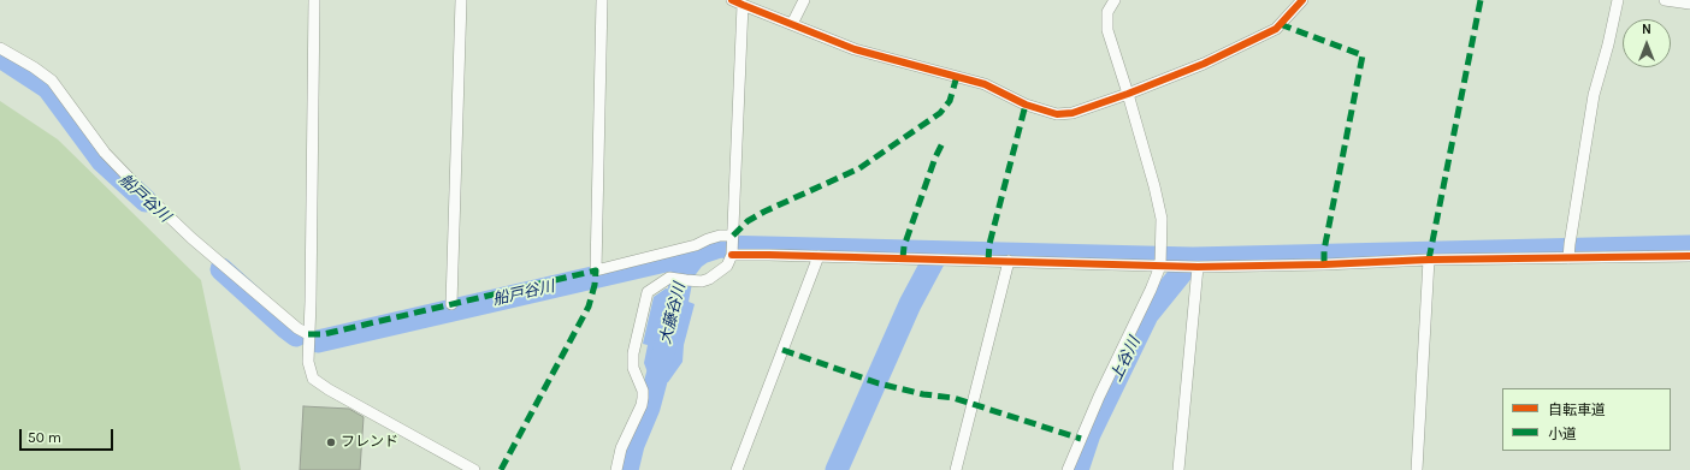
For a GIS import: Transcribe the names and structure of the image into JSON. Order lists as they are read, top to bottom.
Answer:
{
  "water": ["船戸谷川", "大藤谷川", "上谷川"],
  "places": ["フレンド"],
  "legend": ["自転車道", "小道"],
  "scale_bar": "50 m",
  "north": "top"
}
